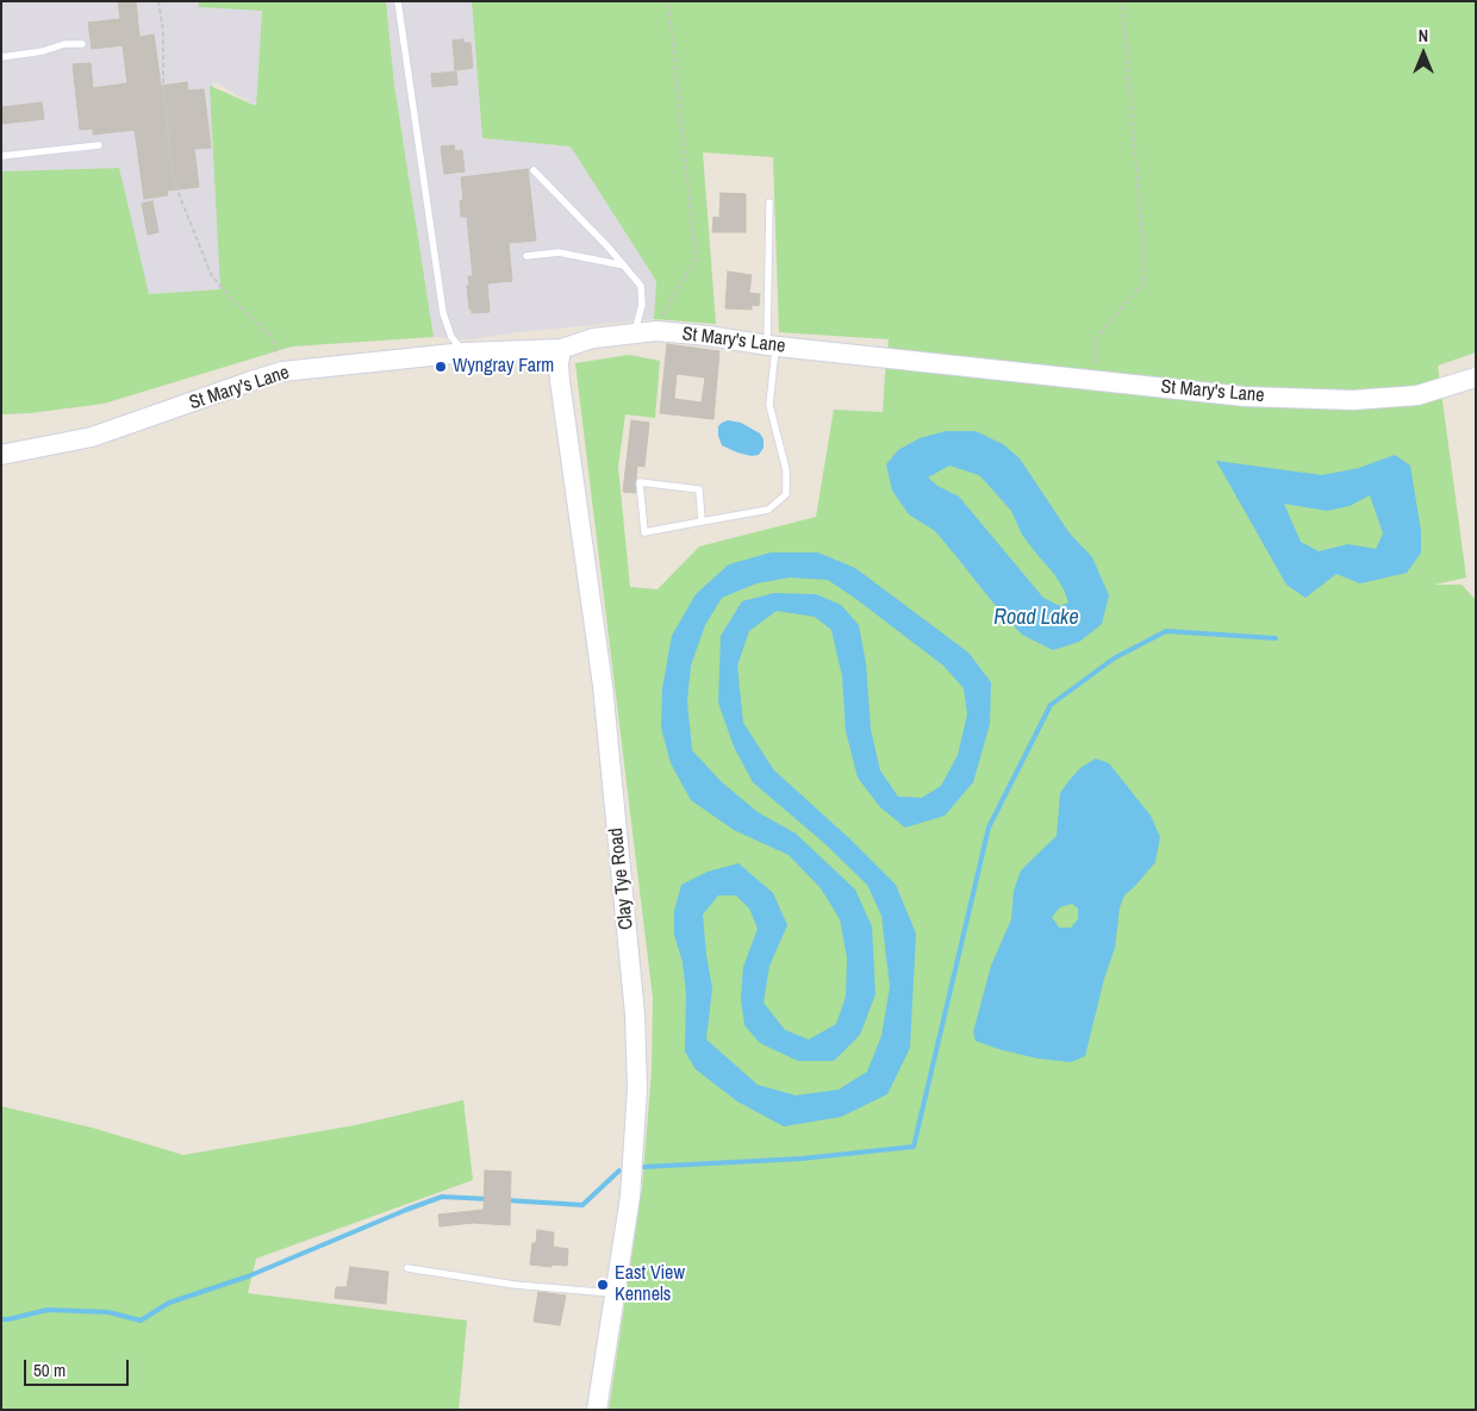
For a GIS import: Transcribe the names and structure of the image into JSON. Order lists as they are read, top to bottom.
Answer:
{
  "streets": {
    "main road": ["St Mary's Lane", "Clay Tye Road"]
  },
  "crossings": [
    ["St Mary's Lane", "Clay Tye Road"]
  ],
  "water": ["Road Lake"],
  "places": ["Wyngray Farm", "East View Kennels"],
  "scale_bar": "50 m",
  "north": "top"
}
